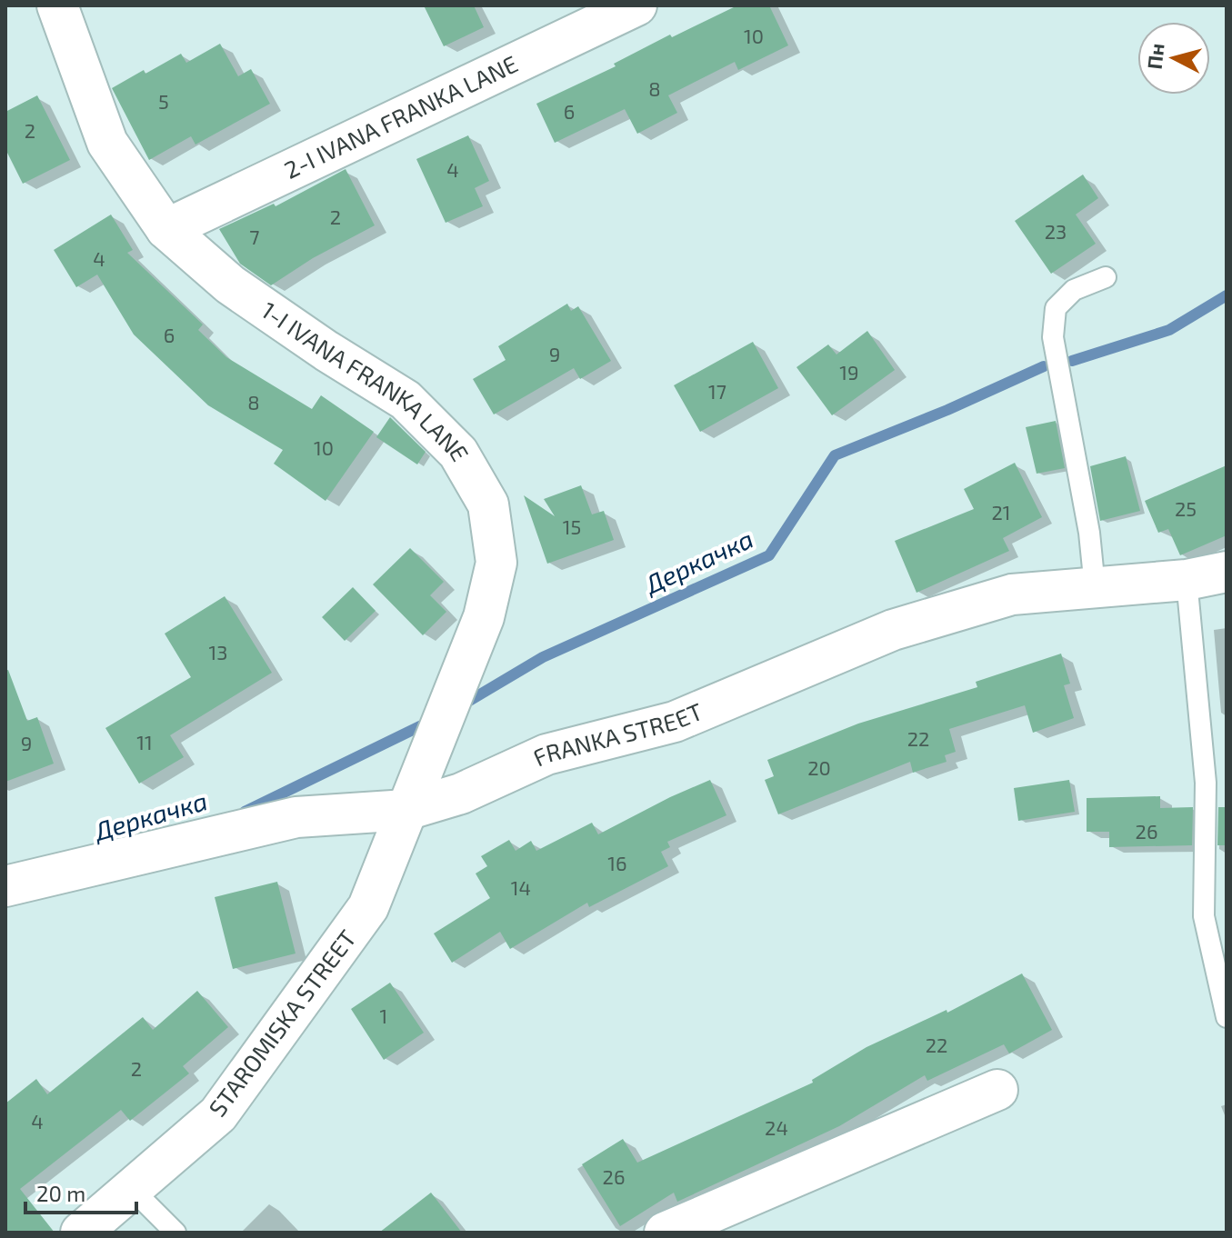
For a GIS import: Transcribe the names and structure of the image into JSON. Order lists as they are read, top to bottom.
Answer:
{
  "streets": {
    "street": [
      "2-I IVANA FRANKA LANE",
      "1-I IVANA FRANKA LANE",
      "FRANKA STREET",
      "STAROMISKA STREET"
    ]
  },
  "crossings": [
    ["2-I IVANA FRANKA LANE", "1-I IVANA FRANKA LANE"],
    ["1-I IVANA FRANKA LANE", "FRANKA STREET"],
    ["1-I IVANA FRANKA LANE", "STAROMISKA STREET"],
    ["FRANKA STREET", "STAROMISKA STREET"]
  ],
  "water": ["Деркачка"],
  "house_numbers": [
    "10",
    "8",
    "5",
    "6",
    "2",
    "4",
    "2",
    "23",
    "7",
    "4",
    "6",
    "9",
    "19",
    "17",
    "8",
    "10",
    "25",
    "21",
    "15",
    "13",
    "22",
    "11",
    "9",
    "20",
    "26",
    "16",
    "14",
    "1",
    "22",
    "2",
    "4",
    "24",
    "26"
  ],
  "scale_bar": "20 m",
  "north": "left"
}
